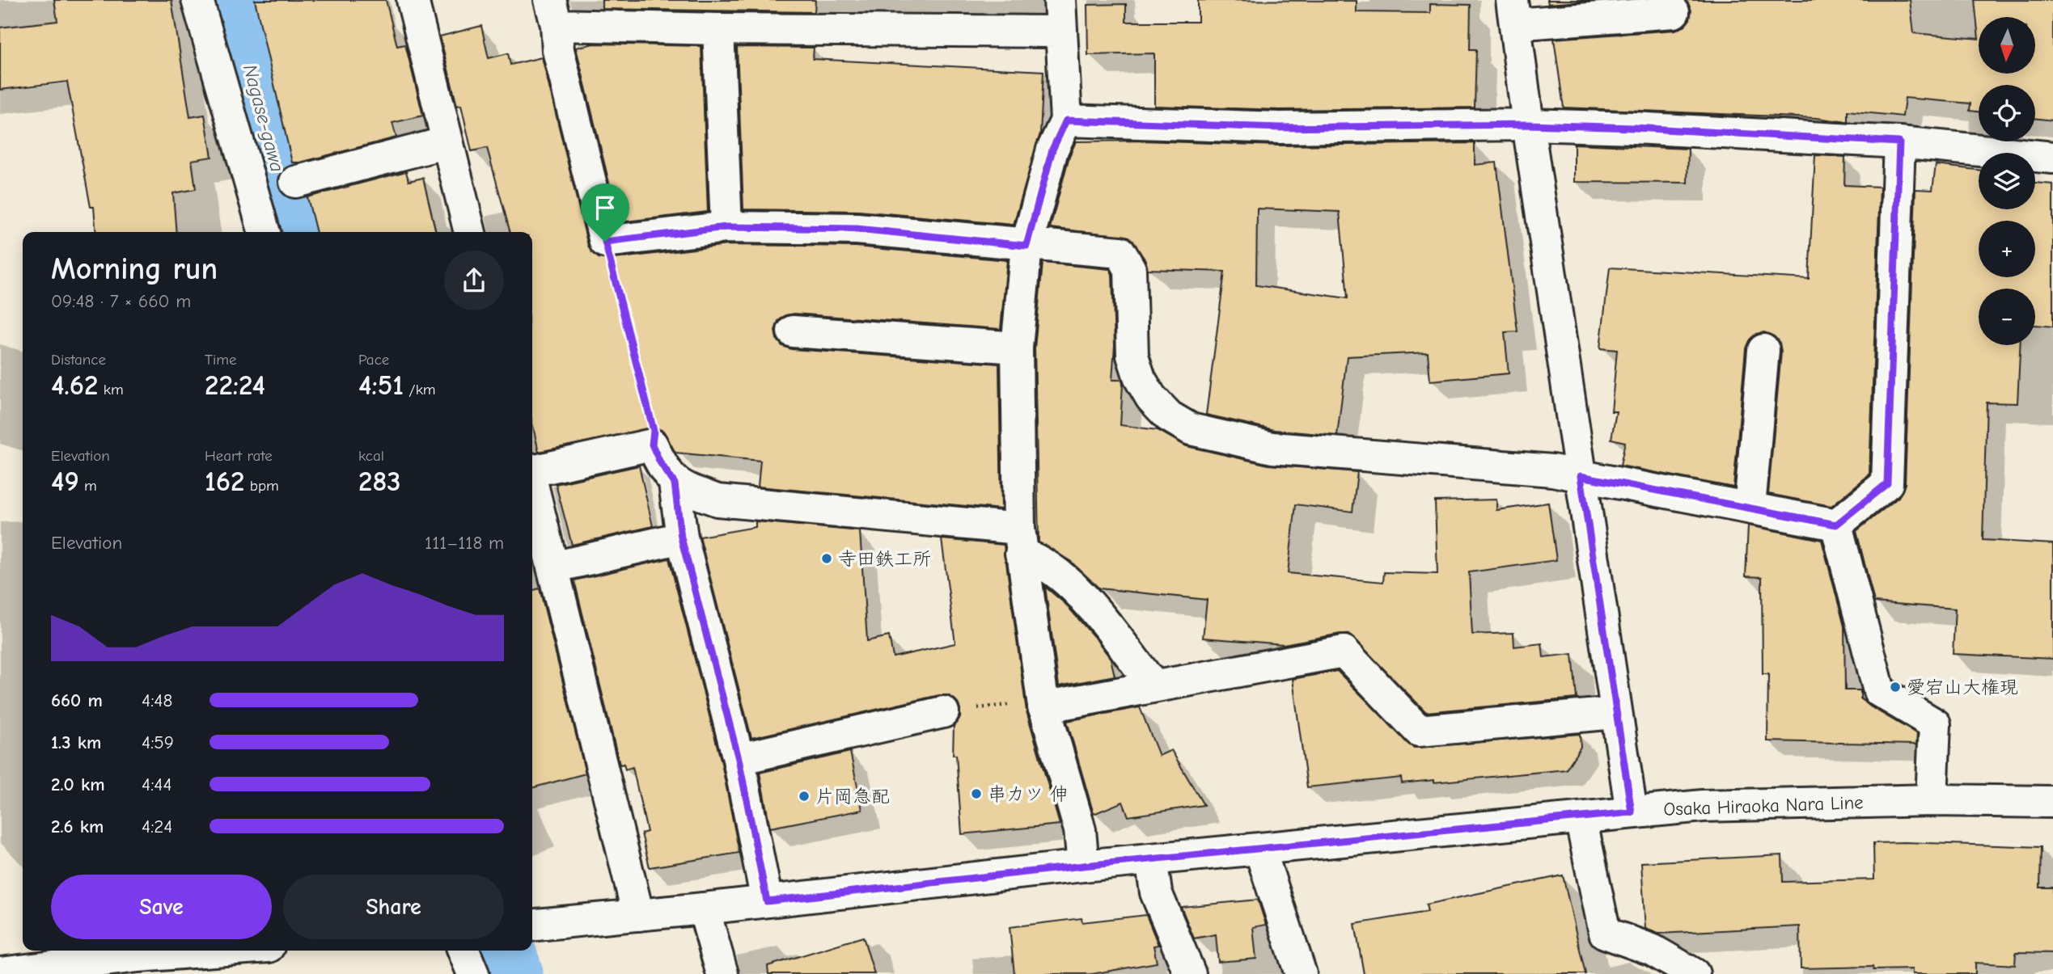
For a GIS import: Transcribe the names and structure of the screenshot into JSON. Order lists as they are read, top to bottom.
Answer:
{
  "streets": {
    "street": ["Osaka Hiraoka Nara Line"]
  },
  "water": ["Nagase-gawa"],
  "places": [
    "寺田鉄工所",
    "愛宕山大権現",
    "串カツ 伸",
    "片岡急配"
  ],
  "north": "bottom",
  "page": {
    "map_buttons": ["+", "−"],
    "heading": ["Morning run", "09:48 · 7 × 660 m"],
    "stats": [
      ["Distance", "4.62 km"],
      ["Time", "22:24"],
      ["Pace", "4:51 /km"],
      ["Elevation", "49 m"],
      ["Heart rate", "162 bpm"],
      ["kcal", "283"]
    ],
    "chart": ["Elevation", "111–118 m"],
    "list": [
      {
        "name": "660 m",
        "note": "4:48"
      },
      {
        "name": "1.3 km",
        "note": "4:59"
      },
      {
        "name": "2.0 km",
        "note": "4:44"
      },
      {
        "name": "2.6 km",
        "note": "4:24"
      }
    ],
    "buttons": ["Save", "Share"]
  }
}
